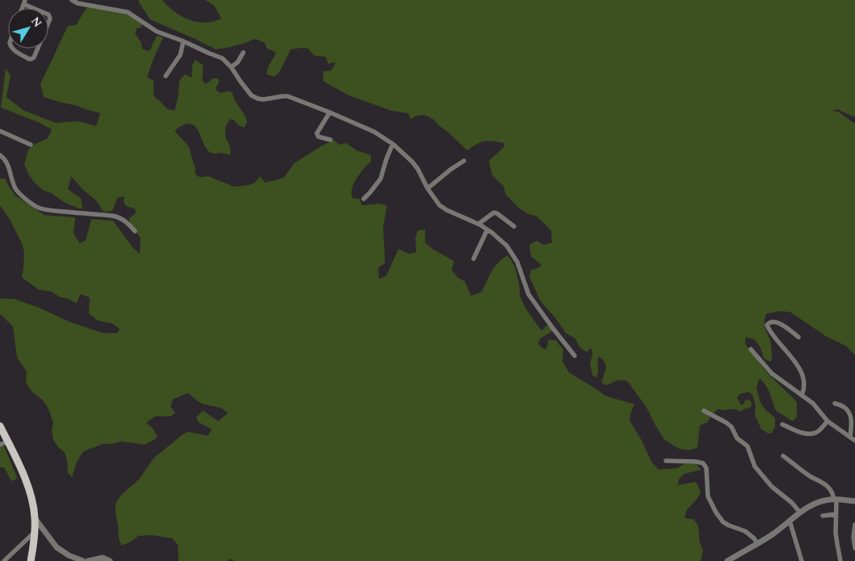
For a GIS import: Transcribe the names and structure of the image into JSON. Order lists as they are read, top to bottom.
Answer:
{
  "north": "top right"
}
